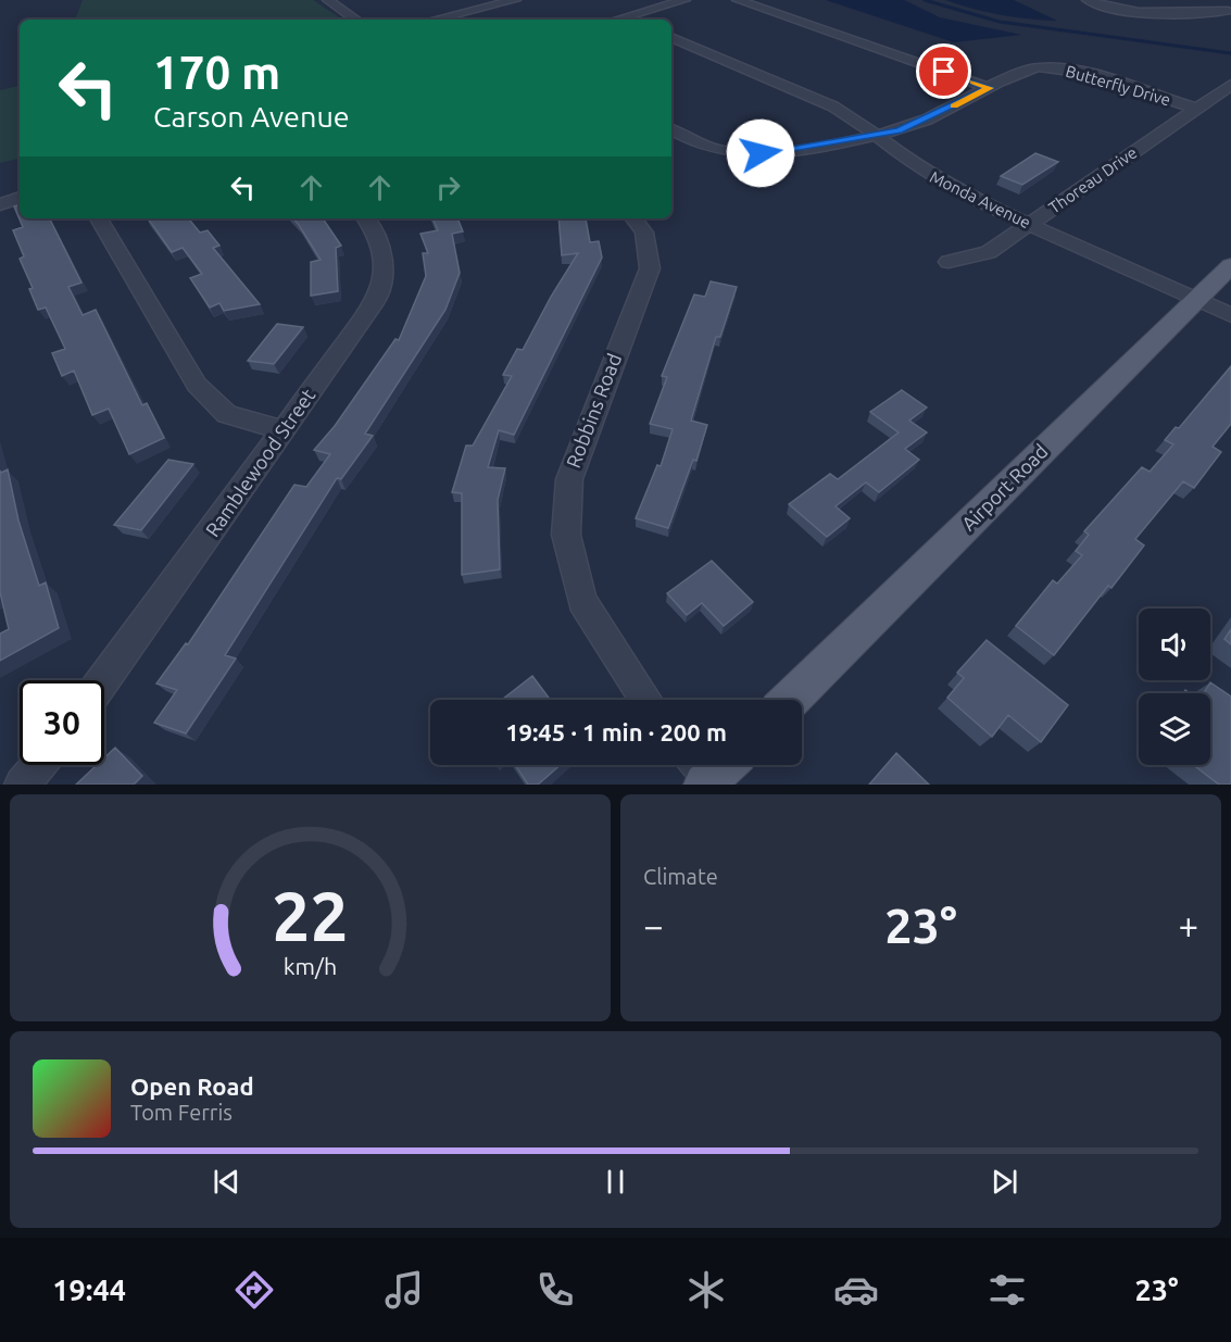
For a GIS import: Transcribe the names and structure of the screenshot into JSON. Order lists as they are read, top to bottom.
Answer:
{
  "streets": {
    "main road": ["Airport Road"],
    "street": [
      "Butterfly Drive",
      "Thoreau Drive",
      "Monda Avenue",
      "Robbins Road",
      "Ramblewood Street"
    ]
  },
  "crossings": [
    ["Butterfly Drive", "Thoreau Drive"],
    ["Butterfly Drive", "Monda Avenue"],
    ["Thoreau Drive", "Monda Avenue"],
    ["Monda Avenue", "Airport Road"]
  ],
  "page": {
    "turn": ["170 m", "Carson Avenue"],
    "limit": "30",
    "trip": "19:45 · 1 min · 200 m",
    "tile": "Climate",
    "heat": ["−", "23°", "+"],
    "song": ["Open Road", "Tom Ferris"],
    "tabs": ["19:44", "23°"],
    "gauge": ["22", "km/h"]
  }
}
